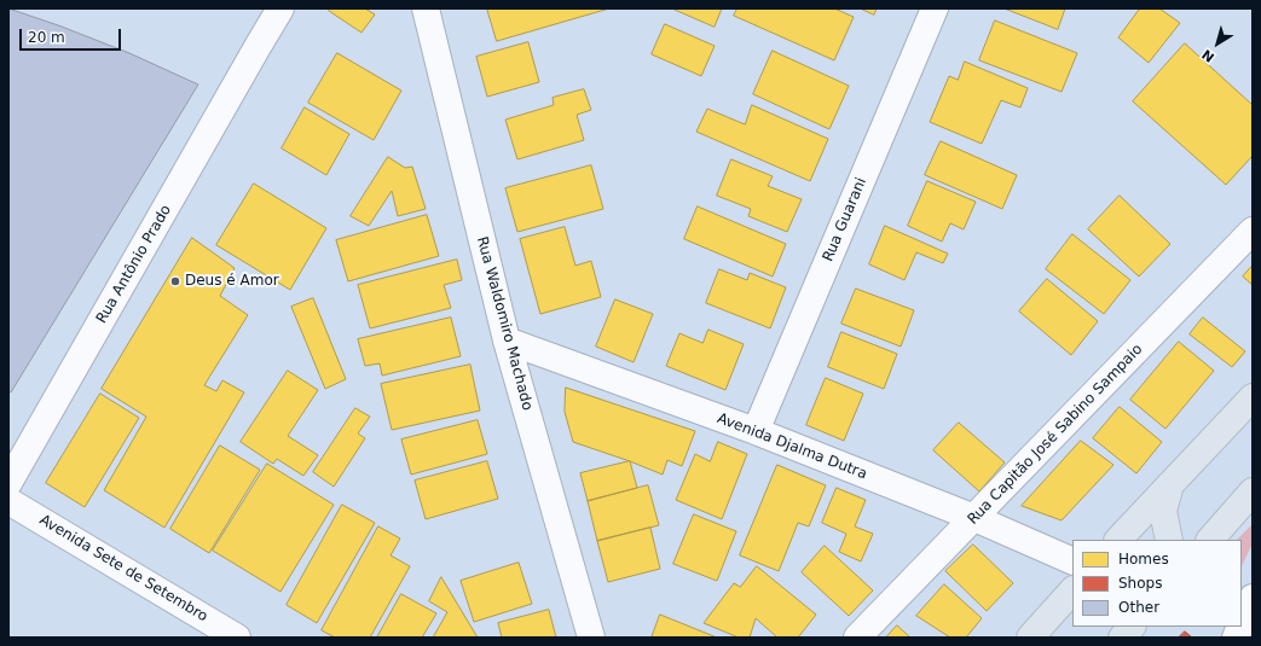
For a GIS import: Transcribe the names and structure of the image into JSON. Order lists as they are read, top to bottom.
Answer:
{
  "streets": {
    "street": [
      "Rua Guarani",
      "Rua Antônio Prado",
      "Rua Waldomiro Machado",
      "Rua Capitão José Sabino Sampaio",
      "Avenida Djalma Dutra",
      "Avenida Sete de Setembro"
    ]
  },
  "crossings": [
    ["Rua Guarani", "Avenida Djalma Dutra"],
    ["Rua Waldomiro Machado", "Avenida Djalma Dutra"],
    ["Rua Capitão José Sabino Sampaio", "Avenida Djalma Dutra"]
  ],
  "places": ["Deus é Amor"],
  "legend": ["Homes", "Shops", "Other"],
  "scale_bar": "20 m",
  "north": "bottom left"
}
